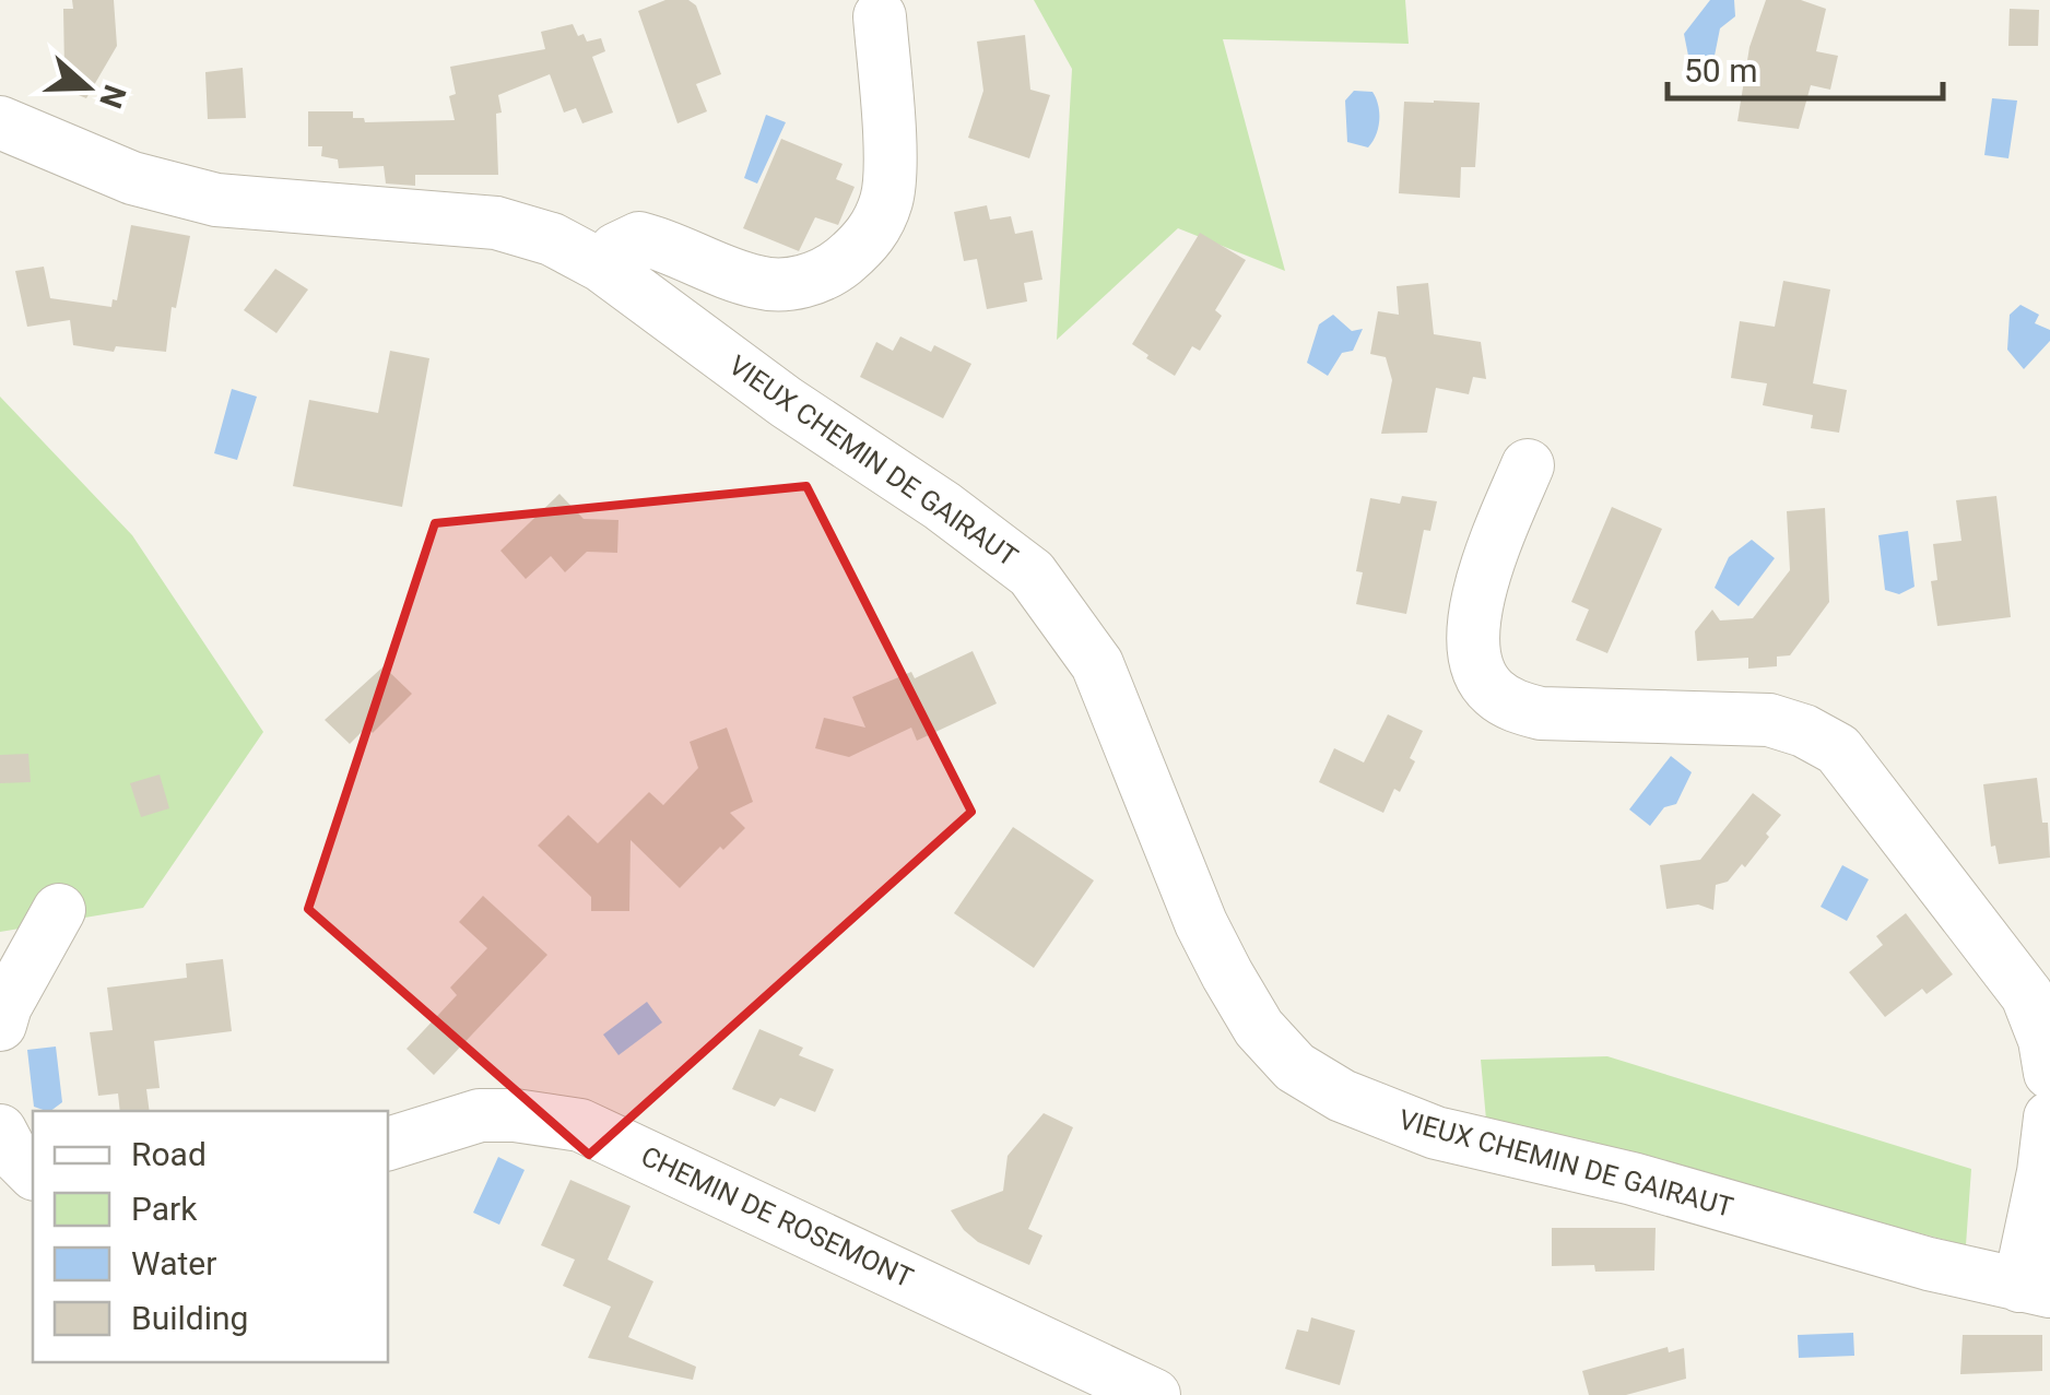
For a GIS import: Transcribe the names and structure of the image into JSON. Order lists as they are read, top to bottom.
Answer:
{
  "streets": {
    "street": ["VIEUX CHEMIN DE GAIRAUT", "CHEMIN DE ROSEMONT"]
  },
  "legend": [
    "Road",
    "Park",
    "Water",
    "Building"
  ],
  "scale_bar": "50 m",
  "north": "right"
}
